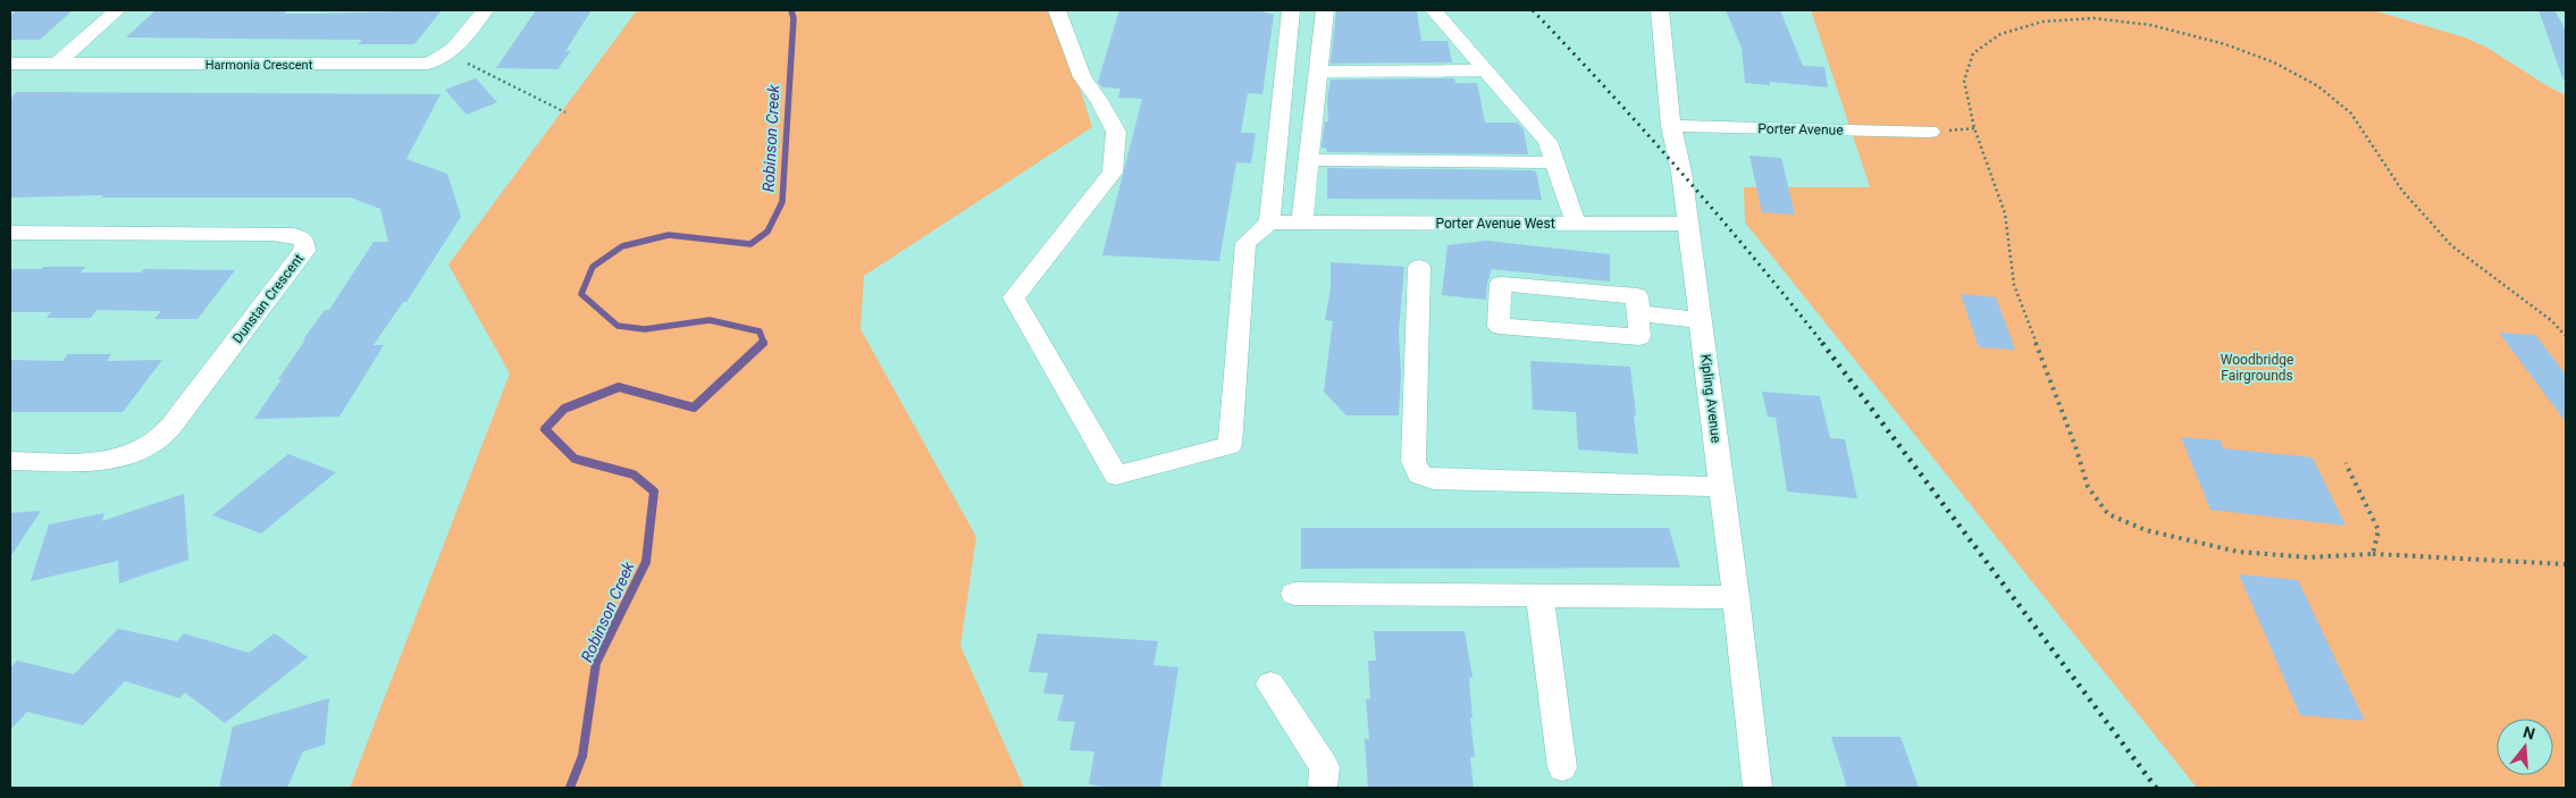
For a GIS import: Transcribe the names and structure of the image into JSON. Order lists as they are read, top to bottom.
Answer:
{
  "streets": {
    "street": [
      "Harmonia Crescent",
      "Porter Avenue",
      "Porter Avenue West",
      "Dunstan Crescent",
      "Kipling Avenue"
    ]
  },
  "crossings": [
    ["Porter Avenue", "Kipling Avenue"],
    ["Porter Avenue West", "Kipling Avenue"]
  ],
  "water": ["Robinson Creek"],
  "parks": ["Woodbridge Fairgrounds"],
  "north": "top"
}
